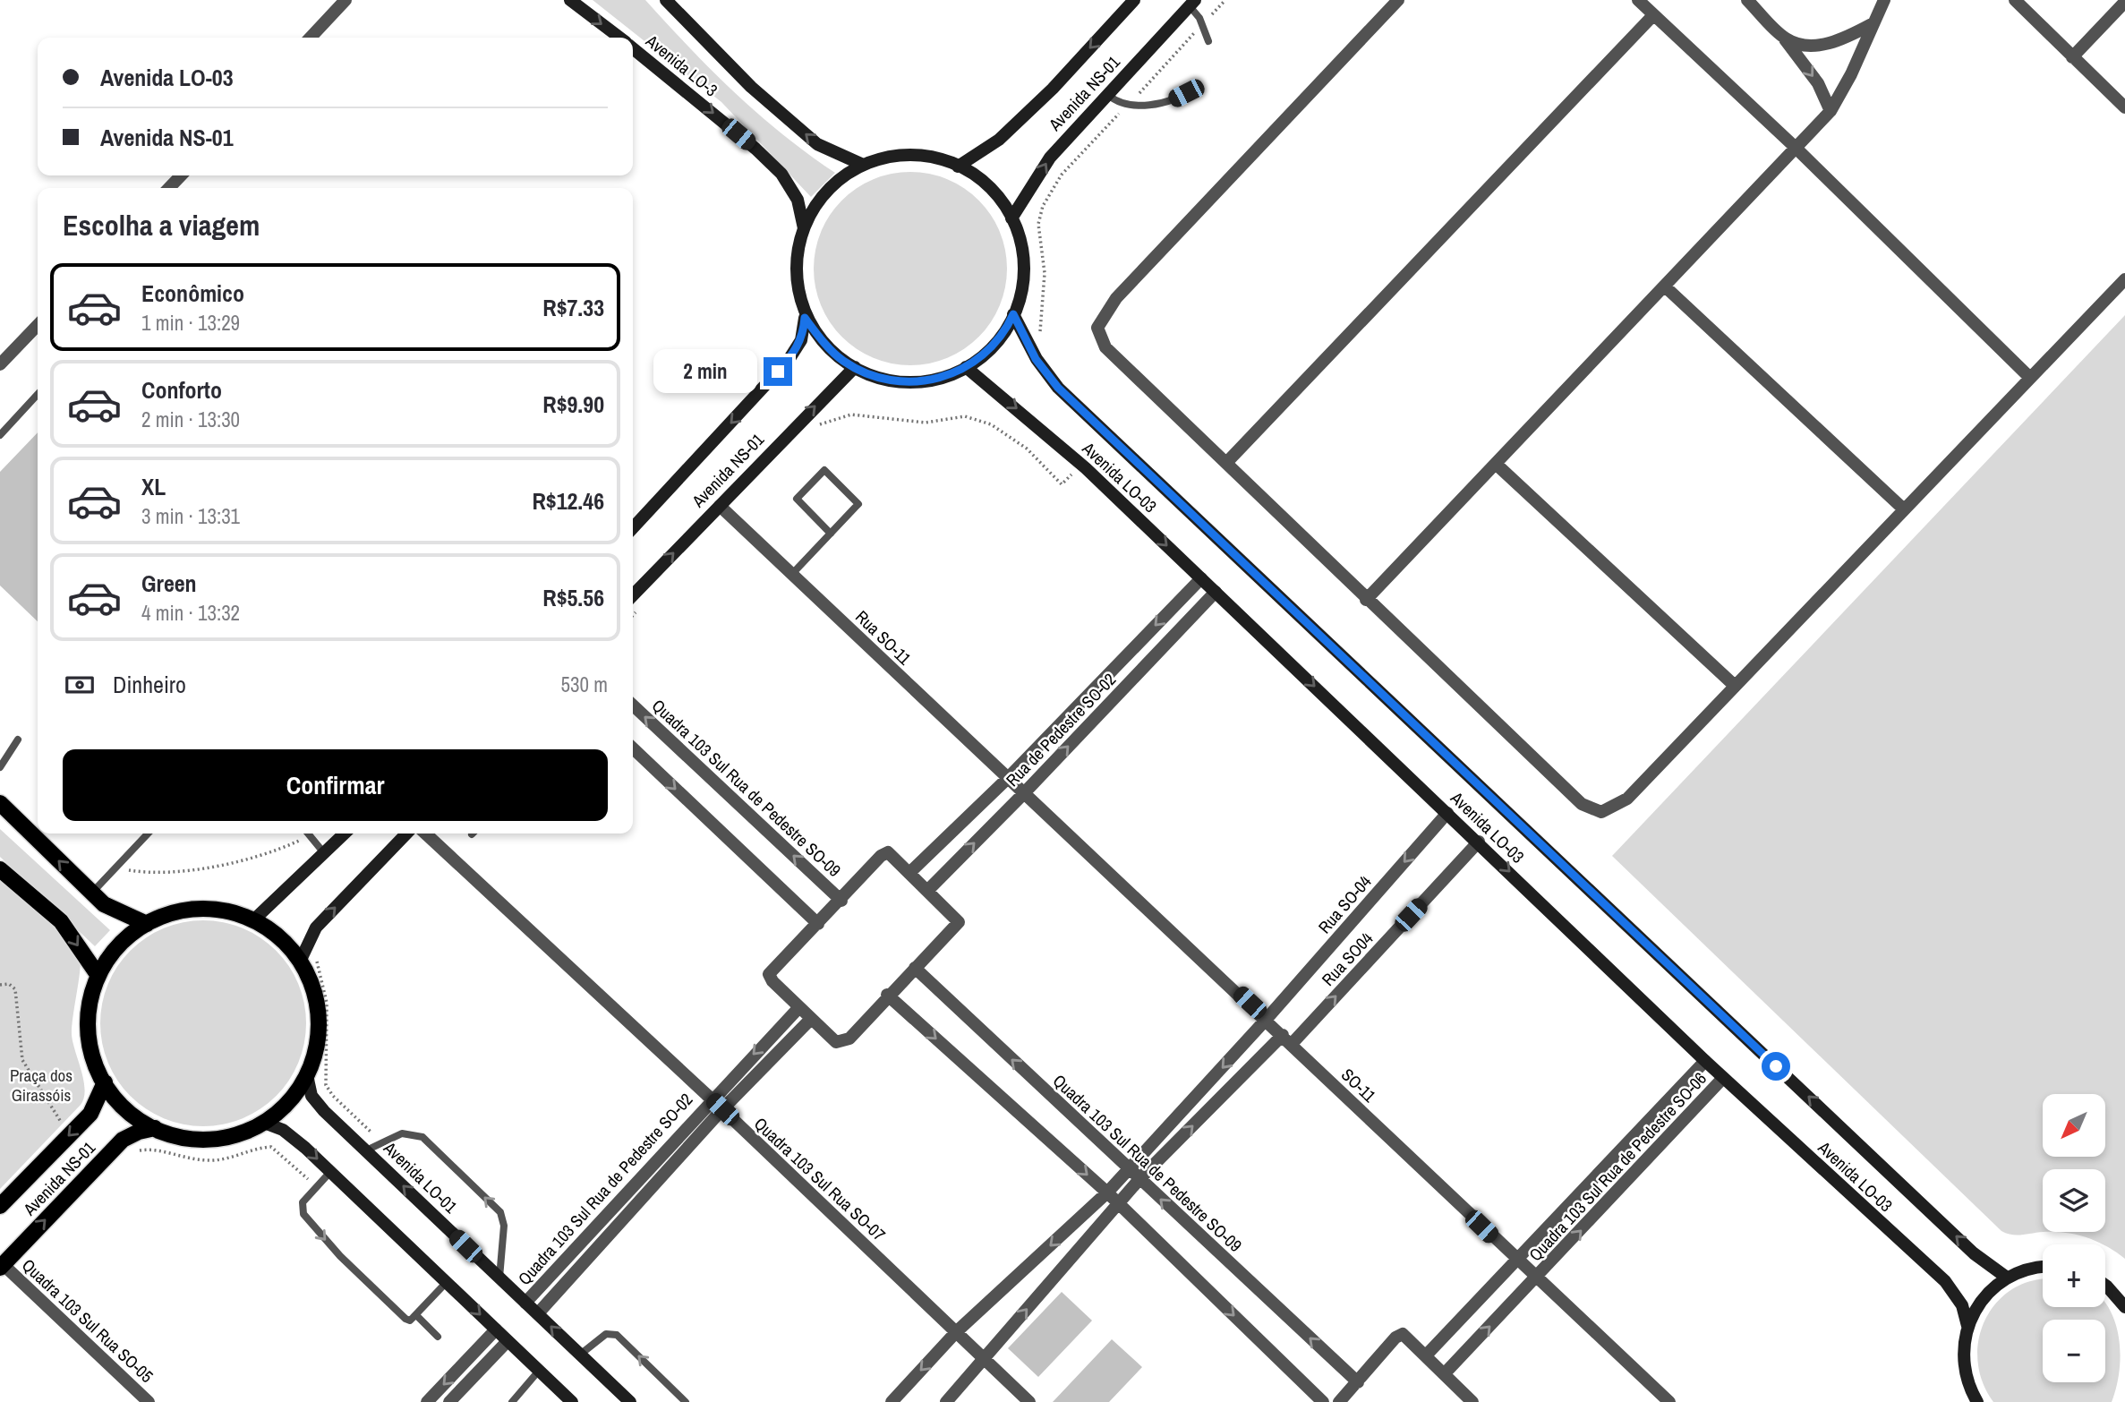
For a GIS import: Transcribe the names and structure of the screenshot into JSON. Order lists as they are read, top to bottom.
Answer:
{
  "streets": {
    "main road": ["Avenida NS-01"],
    "street": [
      "Avenida LO-3",
      "Avenida LO-03",
      "Rua SO-11",
      "Rua de Pedestre SO-02",
      "Quadra 103 Sul Rua de Pedestre SO-09",
      "Rua SO-04",
      "Rua SO04",
      "SO-11",
      "Quadra 103 Sul Rua de Pedestre SO-06",
      "Avenida LO-01",
      "Quadra 103 Sul Rua SO-07",
      "Quadra 103 Sul Rua de Pedestre SO-02",
      "Quadra 103 Sul Rua SO-05"
    ]
  },
  "crossings": [
    ["Avenida NS-01", "Rua SO-11"],
    ["Avenida NS-01", "Quadra 103 Sul Rua SO-05"],
    ["Avenida LO-03", "Rua de Pedestre SO-02"],
    ["Avenida LO-03", "Rua SO-04"],
    ["Avenida LO-03", "Rua SO04"],
    ["Avenida LO-03", "Quadra 103 Sul Rua de Pedestre SO-06"],
    ["Rua SO-11", "Rua de Pedestre SO-02"],
    ["Rua SO-11", "SO-11"],
    ["Rua de Pedestre SO-02", "SO-11"],
    ["Quadra 103 Sul Rua de Pedestre SO-09", "Rua SO-04"],
    ["Quadra 103 Sul Rua de Pedestre SO-09", "Rua SO04"],
    ["Rua SO-04", "SO-11"],
    ["Rua SO-04", "Quadra 103 Sul Rua SO-07"],
    ["Rua SO04", "SO-11"],
    ["Rua SO04", "Quadra 103 Sul Rua SO-07"],
    ["SO-11", "Quadra 103 Sul Rua de Pedestre SO-06"],
    ["Avenida LO-01", "Quadra 103 Sul Rua de Pedestre SO-02"],
    ["Quadra 103 Sul Rua SO-07", "Quadra 103 Sul Rua de Pedestre SO-02"]
  ],
  "one_way": ["Rua SO-04", "Rua SO04"],
  "parks": ["Praça dos Girassóis"],
  "north": "bottom left",
  "page": {
    "banner": ["Avenida LO-03", "Avenida NS-01"],
    "heading": "Escolha a viagem",
    "list": [
      {
        "name": "Econômico",
        "note": "1 min · 13:29",
        "value": "R$7.33"
      },
      {
        "name": "Conforto",
        "note": "2 min · 13:30",
        "value": "R$9.90"
      },
      {
        "name": "XL",
        "note": "3 min · 13:31",
        "value": "R$12.46"
      },
      {
        "name": "Green",
        "note": "4 min · 13:32",
        "value": "R$5.56"
      }
    ],
    "bubble": "2 min",
    "pay": ["Dinheiro", "530 m"],
    "buttons": "Confirmar",
    "map_buttons": ["+", "−"]
  }
}
